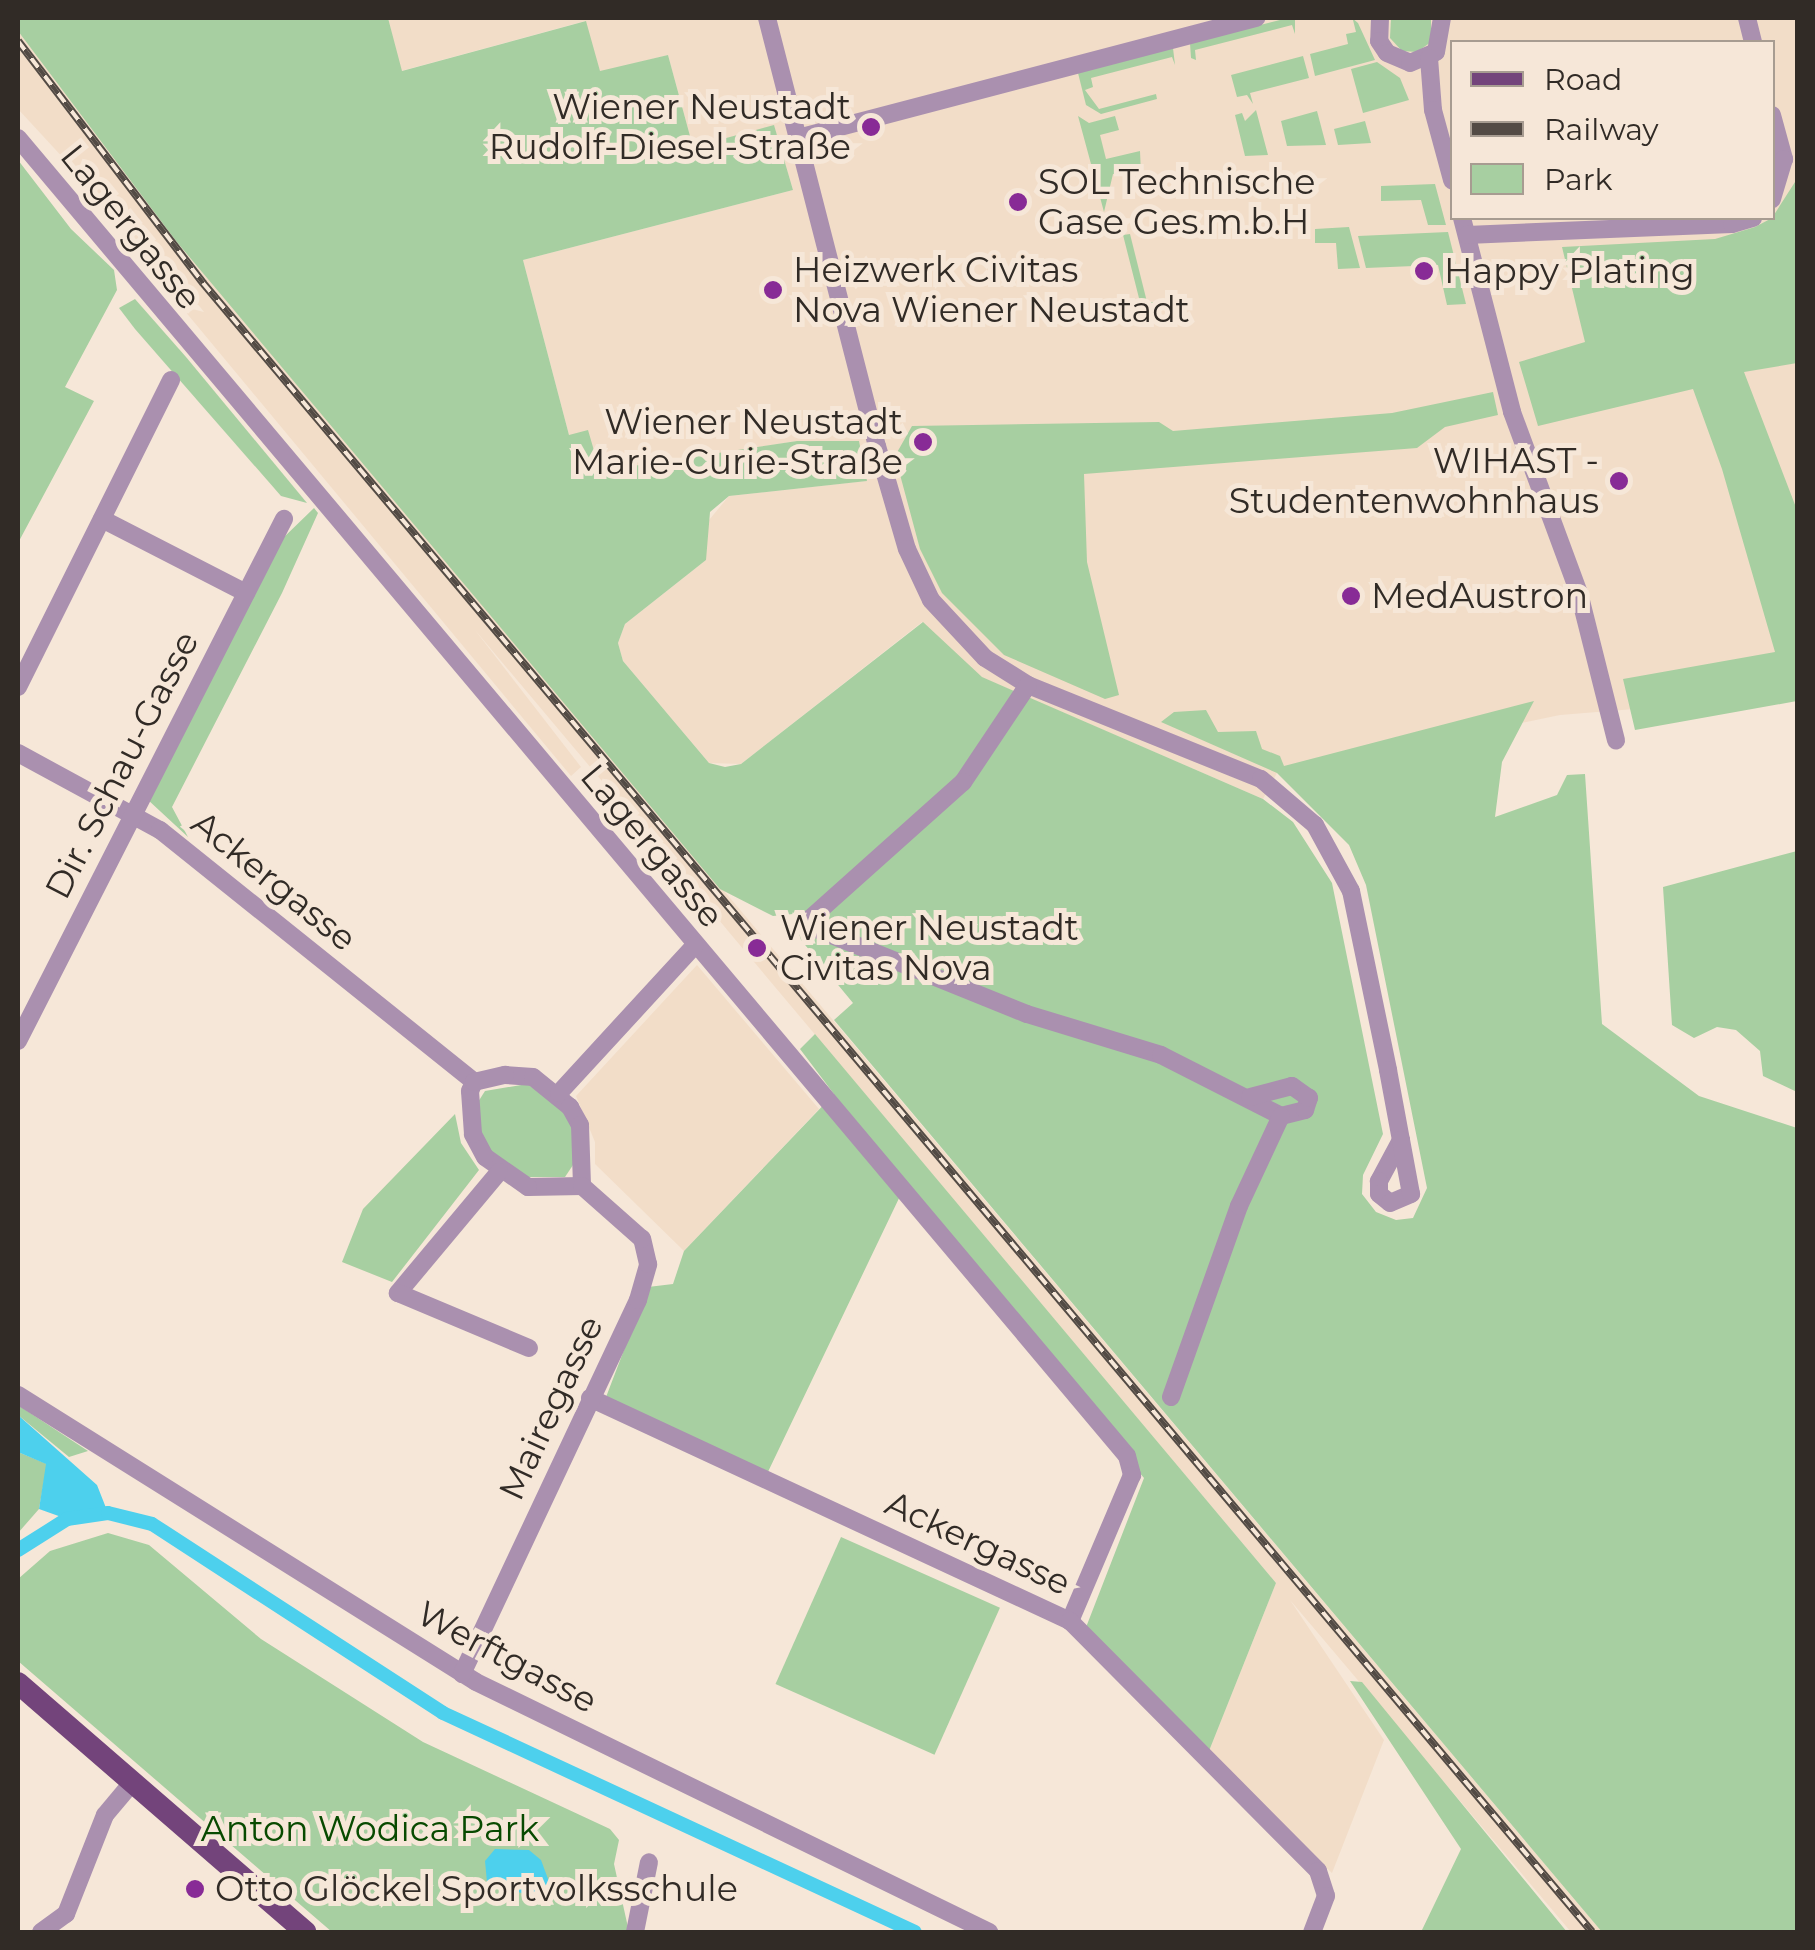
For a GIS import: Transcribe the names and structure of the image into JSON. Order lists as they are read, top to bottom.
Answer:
{
  "streets": {
    "street": [
      "Lagergasse",
      "Dir. Schau-Gasse",
      "Ackergasse",
      "Mairegasse",
      "Werftgasse"
    ]
  },
  "crossings": [
    ["Lagergasse", "Ackergasse"],
    ["Dir. Schau-Gasse", "Ackergasse"],
    ["Ackergasse", "Mairegasse"],
    ["Mairegasse", "Werftgasse"]
  ],
  "parks": ["Anton Wodica Park"],
  "places": [
    "Wiener Neustadt Rudolf-Diesel-Straße",
    "SOL Technische Gase Ges.m.b.H",
    "Happy Plating",
    "Heizwerk Civitas Nova Wiener Neustadt",
    "Wiener Neustadt Marie-Curie-Straße",
    "WIHAST - Studentenwohnhaus",
    "MedAustron",
    "Wiener Neustadt Civitas Nova",
    "Otto Glöckel Sportvolksschule"
  ],
  "legend": ["Road", "Railway", "Park"]
}
